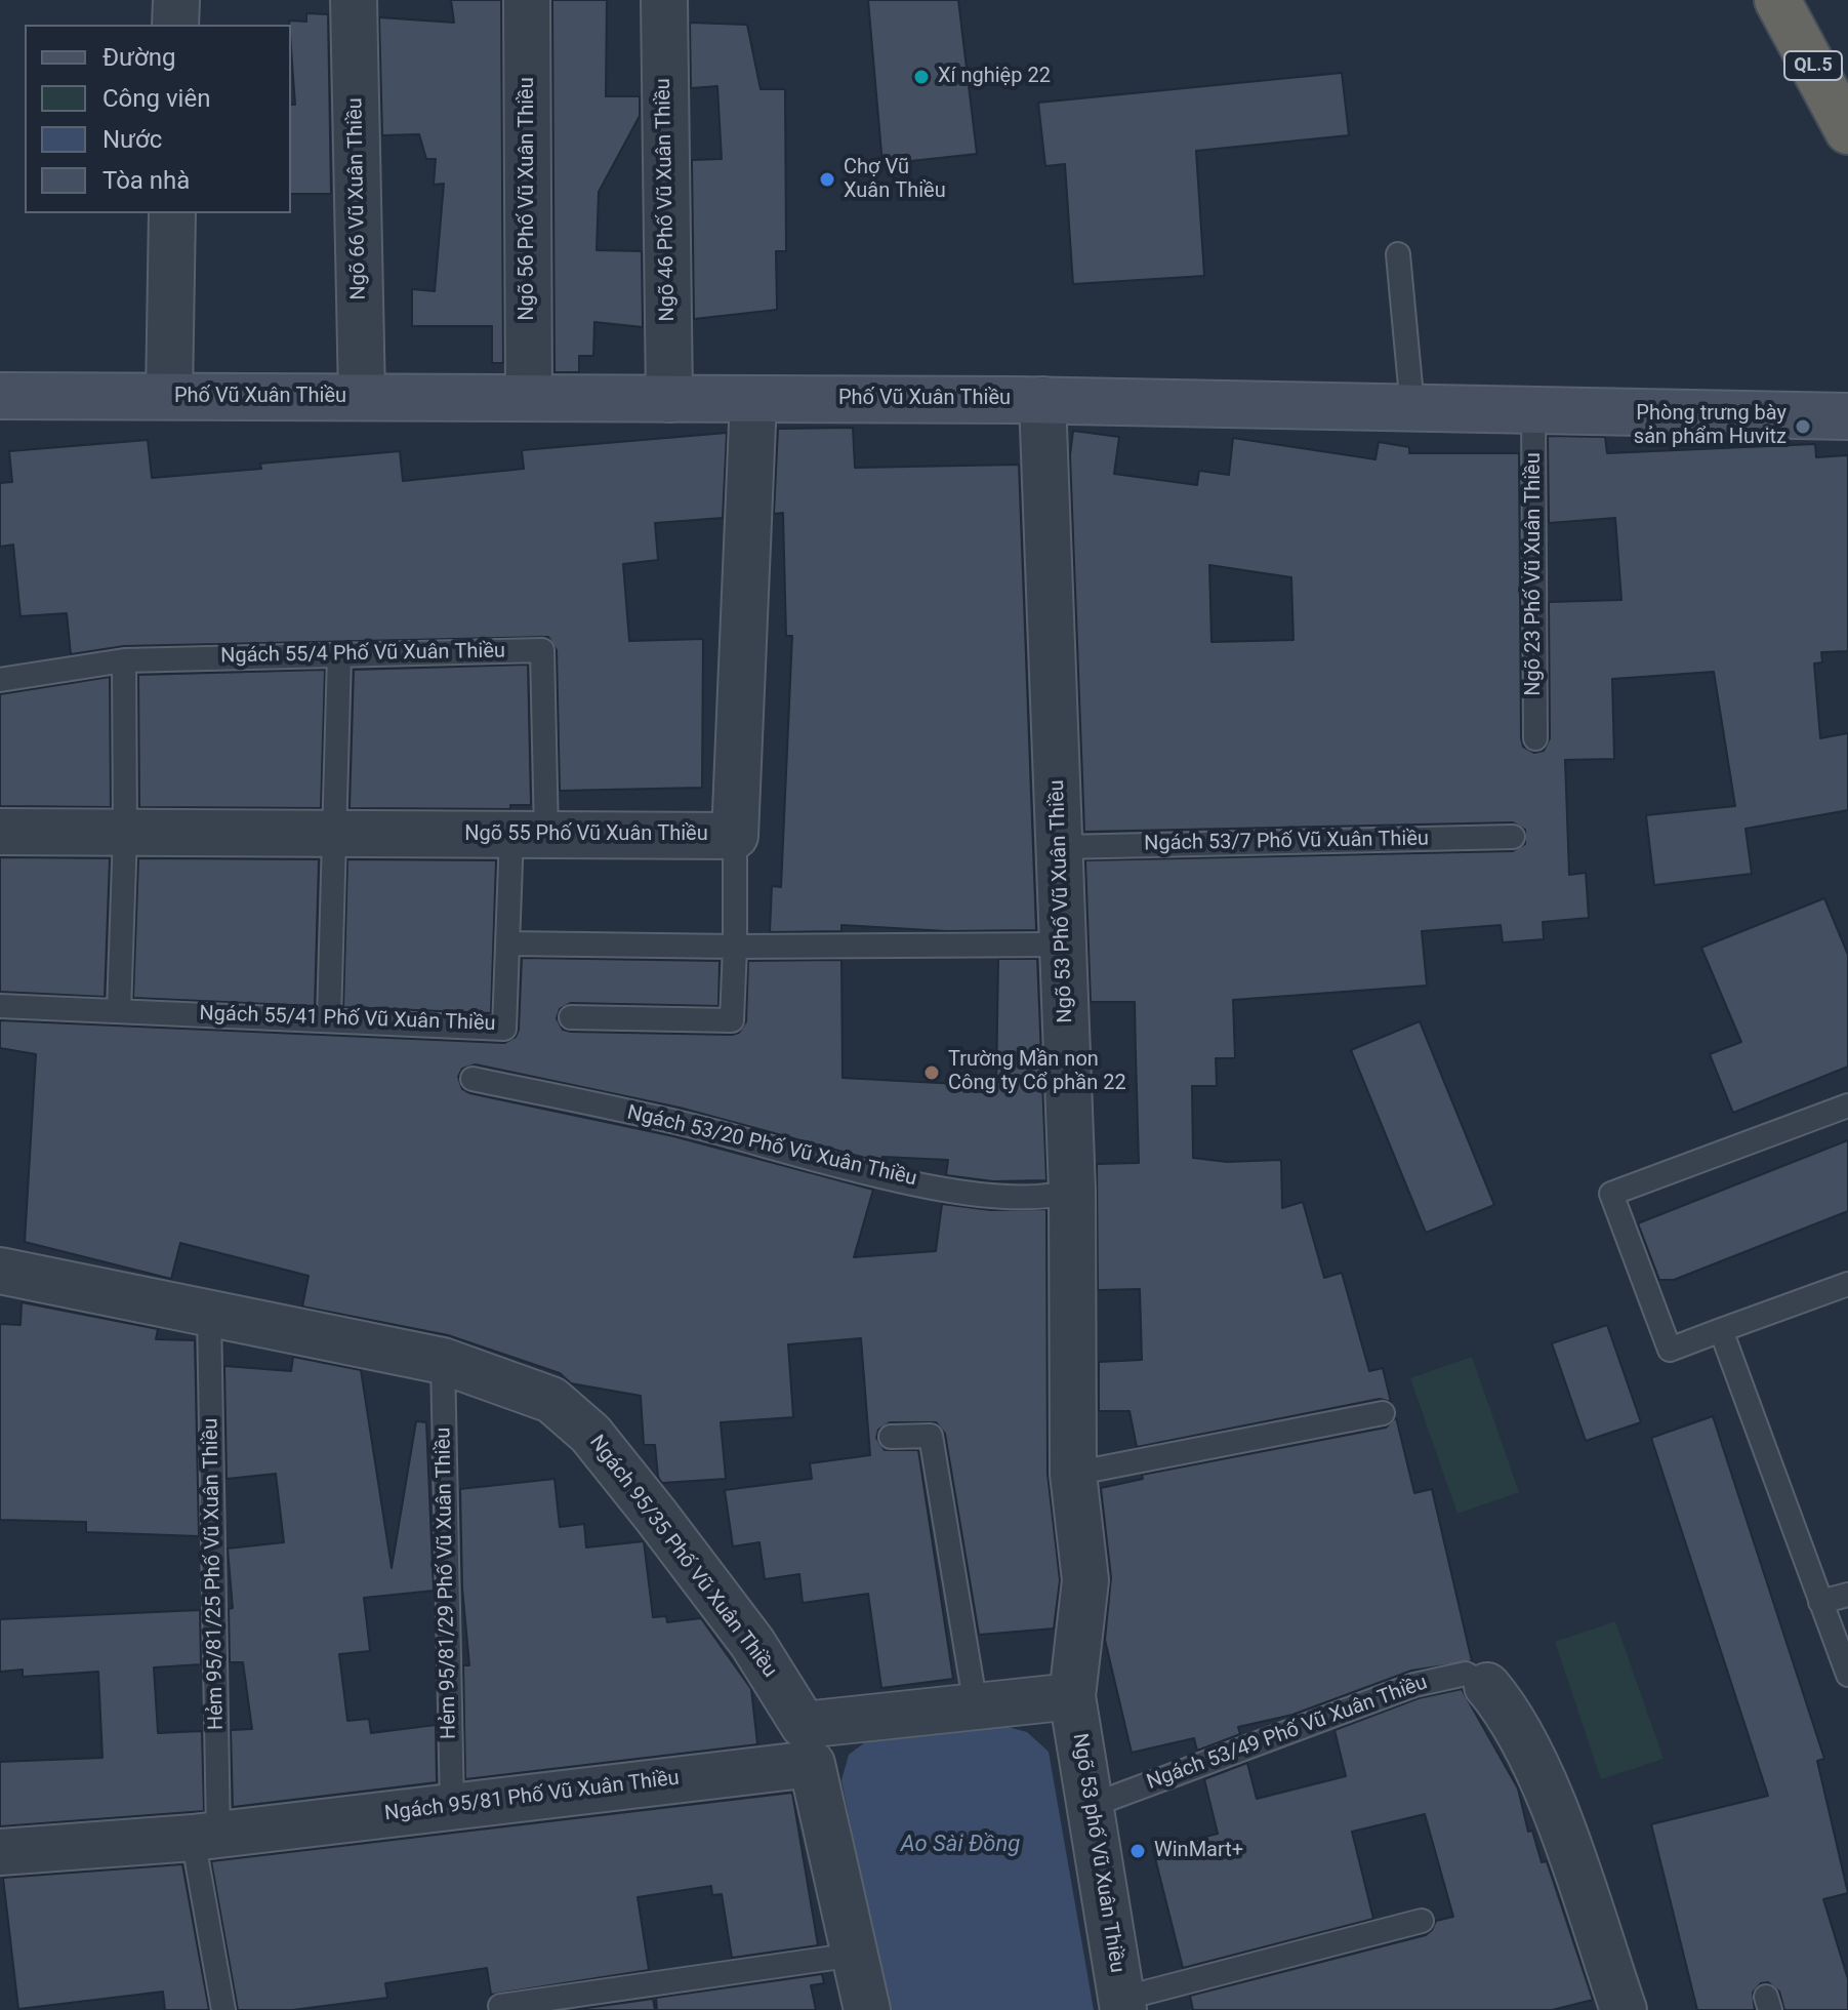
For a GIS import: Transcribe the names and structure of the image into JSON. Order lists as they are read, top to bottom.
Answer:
{
  "streets": {
    "highway": ["QL.5"],
    "main road": ["Phố Vũ Xuân Thiều"],
    "street": [
      "Ngõ 66 Vũ Xuân Thiều",
      "Ngõ 56 Phố Vũ Xuân Thiều",
      "Ngõ 46 Phố Vũ Xuân Thiều",
      "Ngõ 55 Phố Vũ Xuân Thiều",
      "Ngõ 53 Phố Vũ Xuân Thiều",
      "Ngách 95/35 Phố Vũ Xuân Thiều",
      "Ngách 95/81 Phố Vũ Xuân Thiều",
      "Ngõ 53 phố Vũ Xuân Thiều"
    ],
    "lane": [
      "Ngõ 23 Phố Vũ Xuân Thiều",
      "Ngách 55/4 Phố Vũ Xuân Thiều",
      "Ngách 53/7 Phố Vũ Xuân Thiều",
      "Ngách 55/41 Phố Vũ Xuân Thiều",
      "Ngách 53/20 Phố Vũ Xuân Thiều",
      "Hẻm 95/81/25 Phố Vũ Xuân Thiều",
      "Hẻm 95/81/29 Phố Vũ Xuân Thiều",
      "Ngách 53/49 Phố Vũ Xuân Thiều"
    ]
  },
  "crossings": [
    ["Ngõ 66 Vũ Xuân Thiều", "Phố Vũ Xuân Thiều"],
    ["Ngõ 56 Phố Vũ Xuân Thiều", "Phố Vũ Xuân Thiều"],
    ["Ngõ 46 Phố Vũ Xuân Thiều", "Phố Vũ Xuân Thiều"],
    ["Phố Vũ Xuân Thiều", "Ngõ 23 Phố Vũ Xuân Thiều"],
    ["Phố Vũ Xuân Thiều", "Ngõ 55 Phố Vũ Xuân Thiều"],
    ["Phố Vũ Xuân Thiều", "Ngõ 53 Phố Vũ Xuân Thiều"],
    ["Ngách 55/4 Phố Vũ Xuân Thiều", "Ngõ 55 Phố Vũ Xuân Thiều"],
    ["Ngách 55/4 Phố Vũ Xuân Thiều", "Ngách 55/41 Phố Vũ Xuân Thiều"],
    ["Ngõ 55 Phố Vũ Xuân Thiều", "Ngách 55/41 Phố Vũ Xuân Thiều"],
    ["Ngách 53/7 Phố Vũ Xuân Thiều", "Ngõ 53 Phố Vũ Xuân Thiều"],
    ["Ngõ 53 Phố Vũ Xuân Thiều", "Ngách 53/20 Phố Vũ Xuân Thiều"],
    ["Ngõ 53 Phố Vũ Xuân Thiều", "Ngõ 53 phố Vũ Xuân Thiều"],
    ["Ngách 95/35 Phố Vũ Xuân Thiều", "Hẻm 95/81/25 Phố Vũ Xuân Thiều"],
    ["Ngách 95/35 Phố Vũ Xuân Thiều", "Hẻm 95/81/29 Phố Vũ Xuân Thiều"],
    ["Ngách 95/35 Phố Vũ Xuân Thiều", "Ngách 95/81 Phố Vũ Xuân Thiều"],
    ["Hẻm 95/81/25 Phố Vũ Xuân Thiều", "Ngách 95/81 Phố Vũ Xuân Thiều"],
    ["Hẻm 95/81/29 Phố Vũ Xuân Thiều", "Ngách 95/81 Phố Vũ Xuân Thiều"],
    ["Ngách 53/49 Phố Vũ Xuân Thiều", "Ngõ 53 phố Vũ Xuân Thiều"]
  ],
  "water": ["Ao Sài Đồng"],
  "places": [
    "Xí nghiệp 22",
    "Chợ Vũ Xuân Thiều",
    "Phòng trưng bày sản phẩm Huvitz",
    "Trường Mần non Công ty Cổ phần 22",
    "WinMart+"
  ],
  "legend": [
    "Đường",
    "Công viên",
    "Nước",
    "Tòa nhà"
  ]
}
